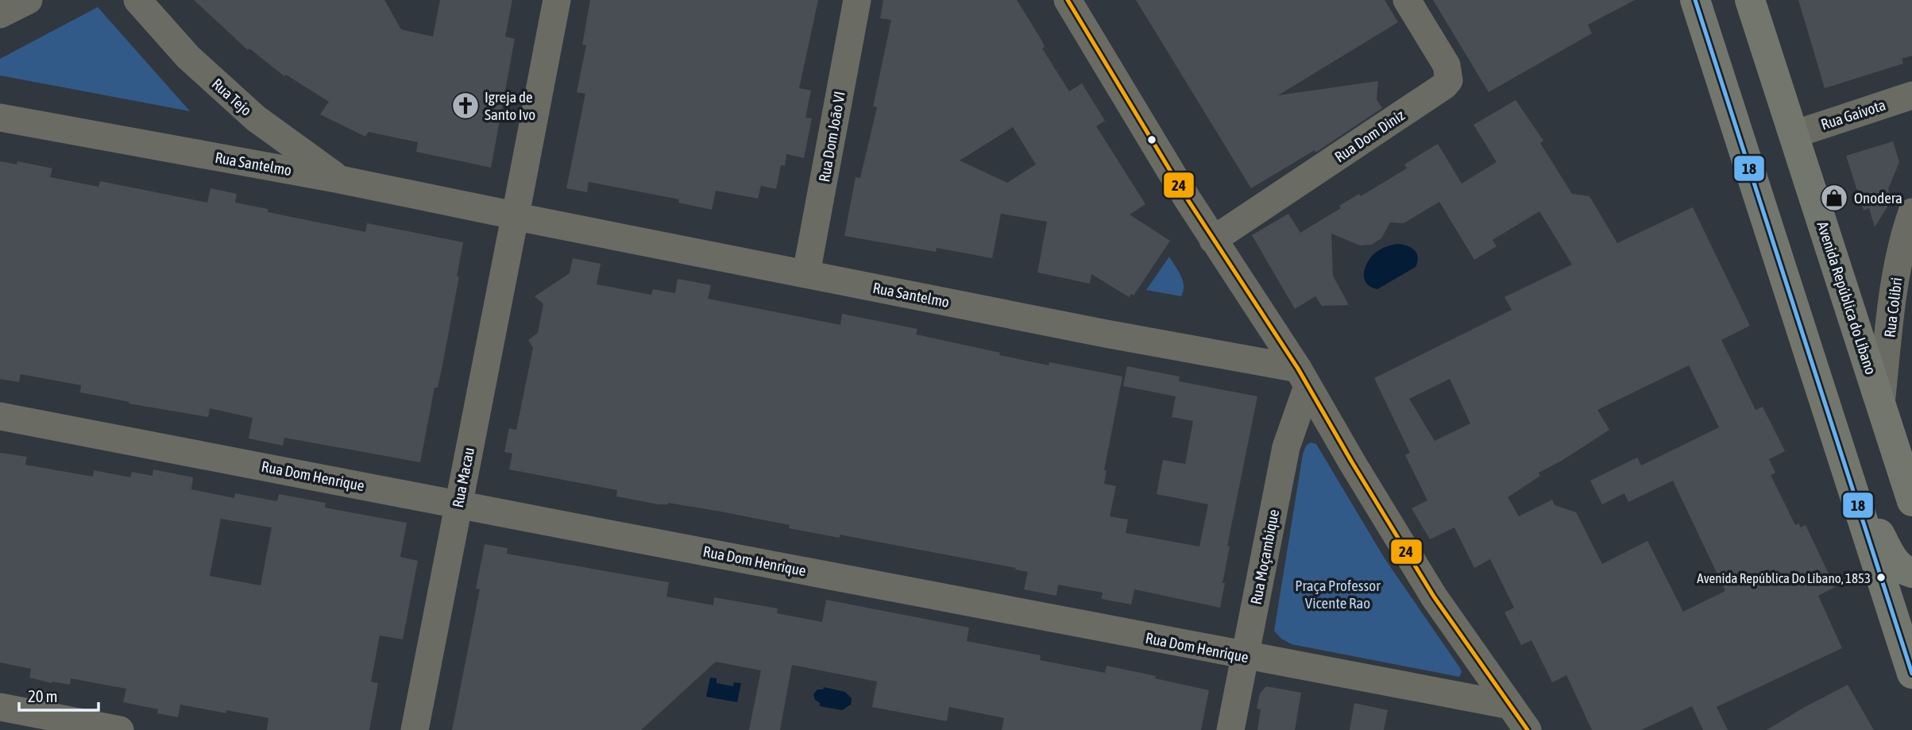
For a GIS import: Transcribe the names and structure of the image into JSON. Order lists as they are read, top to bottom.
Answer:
{
  "streets": {
    "main road": ["Avenida República do Líbano"],
    "street": [
      "Rua Tejo",
      "Rua Gaivota",
      "Rua Dom Diniz",
      "Rua Dom João VI",
      "Rua Santelmo",
      "Rua Colibri",
      "Rua Dom Henrique",
      "Rua Macau",
      "Rua Moçambique"
    ]
  },
  "crossings": [
    ["Rua Tejo", "Rua Santelmo"],
    ["Rua Gaivota", "Avenida República do Líbano"],
    ["Rua Dom João VI", "Rua Santelmo"],
    ["Rua Santelmo", "Rua Macau"],
    ["Rua Santelmo", "Rua Moçambique"],
    ["Avenida República do Líbano", "Rua Colibri"],
    ["Rua Dom Henrique", "Rua Macau"],
    ["Rua Dom Henrique", "Rua Moçambique"]
  ],
  "parks": ["Praça Professor Vicente Rao"],
  "places": {
    "church": ["Igreja de Santo Ivo"],
    "shop": ["Onodera"],
    "other": ["Avenida República Do Líbano, 1853"]
  },
  "lines": ["transit line 24", "transit line 18"],
  "scale_bar": "20 m"
}
